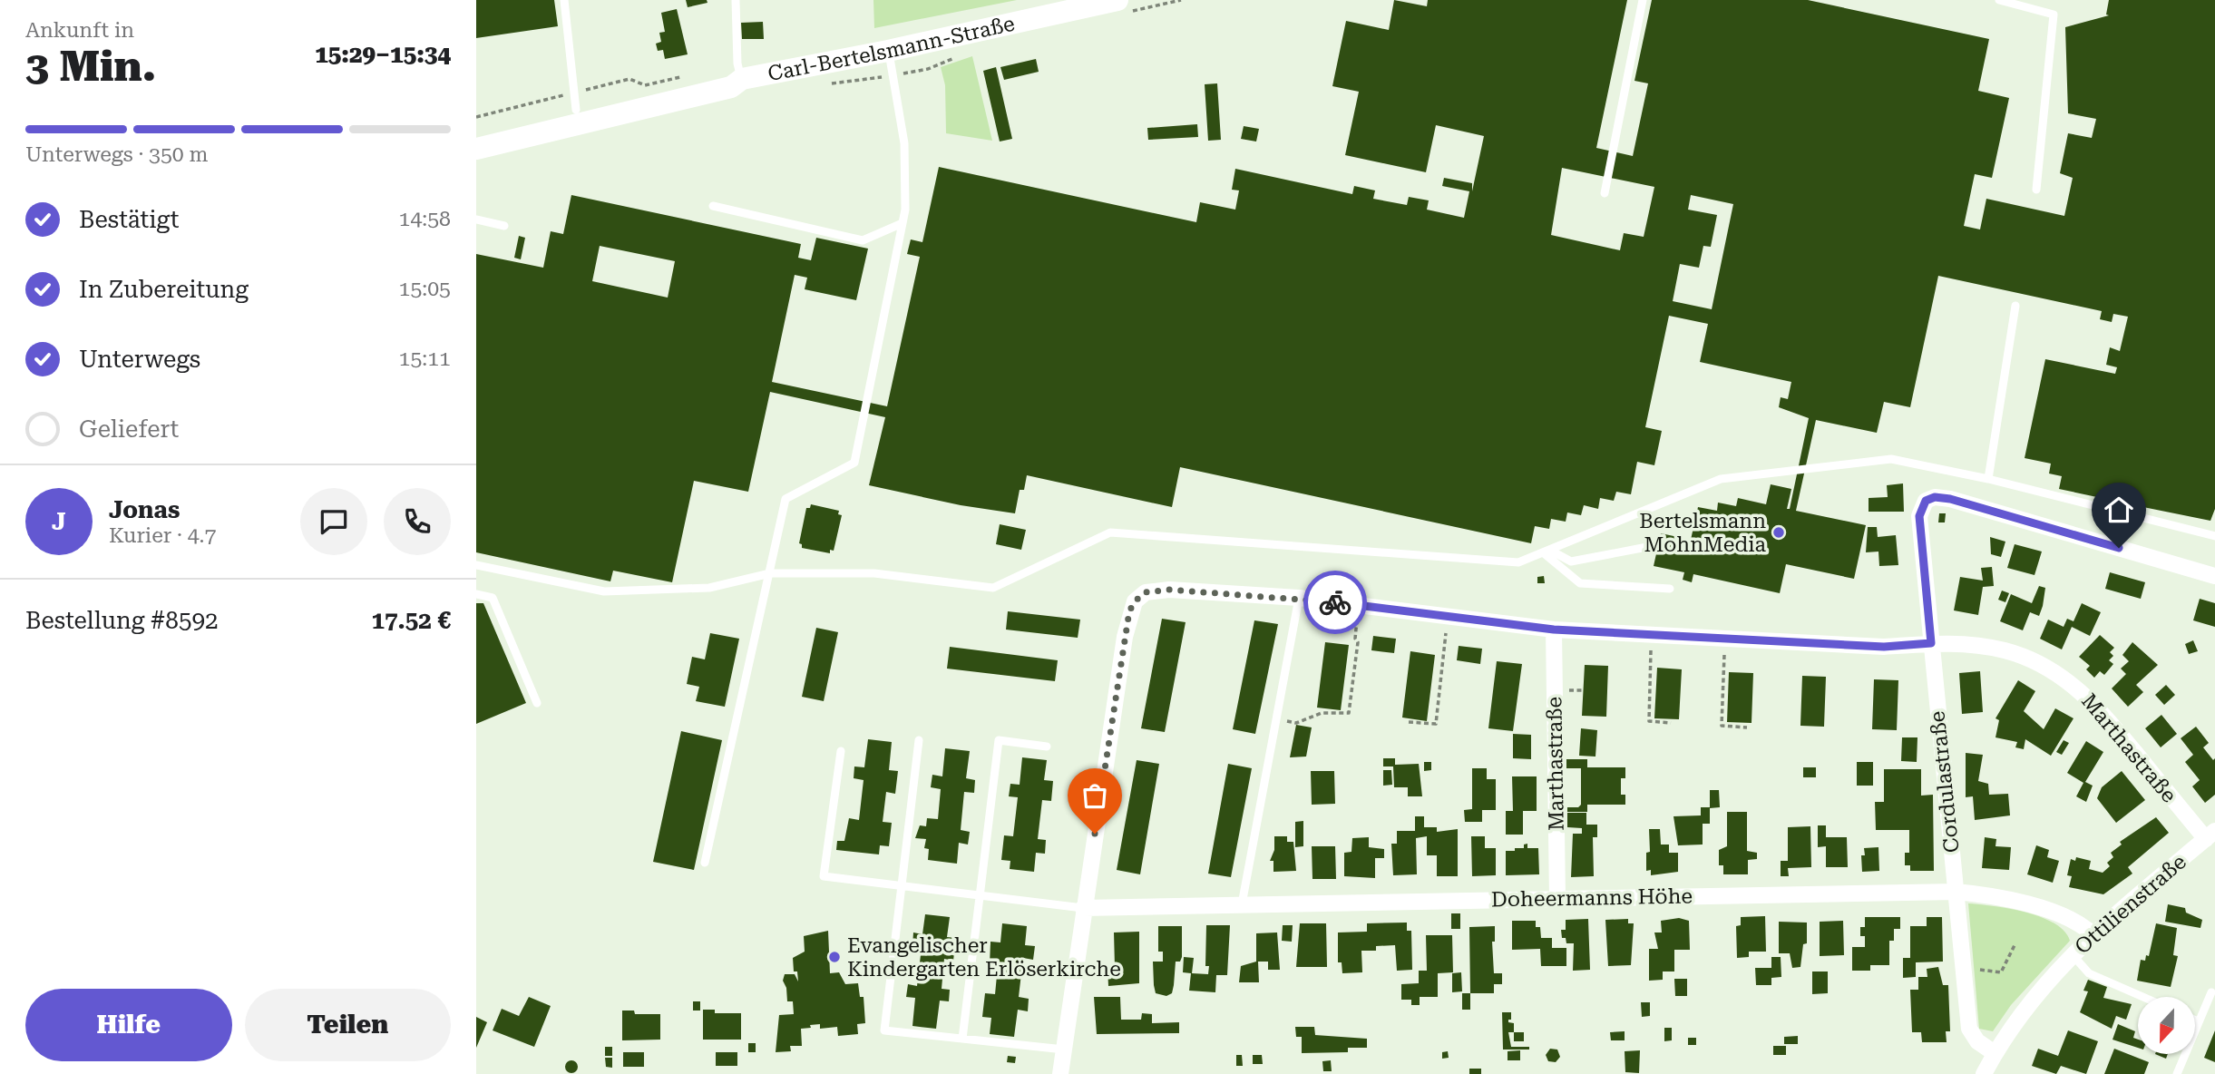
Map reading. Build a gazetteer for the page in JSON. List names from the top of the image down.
{
  "streets": {
    "main road": ["Carl-Bertelsmann-Straße"],
    "street": [
      "Marthastraße",
      "Cordulastraße",
      "Doheermanns Höhe",
      "Ottilienstraße"
    ]
  },
  "crossings": [
    ["Marthastraße", "Cordulastraße"],
    ["Marthastraße", "Doheermanns Höhe"],
    ["Marthastraße", "Ottilienstraße"],
    ["Cordulastraße", "Doheermanns Höhe"],
    ["Cordulastraße", "Ottilienstraße"],
    ["Doheermanns Höhe", "Ottilienstraße"]
  ],
  "places": ["Bertelsmann MohnMedia", "Evangelischer Kindergarten Erlöserkirche"],
  "north": "bottom",
  "page": {
    "heading": ["3 Min.", "Ankunft in", "15:29–15:34"],
    "panel": [
      "Jonas",
      "Kurier · 4.7",
      "Bestellung #8592",
      "17.52 €"
    ],
    "bar": "Unterwegs · 350 m",
    "list": [
      ["Bestätigt", "14:58"],
      ["In Zubereitung", "15:05"],
      ["Unterwegs", "15:11"],
      "Geliefert"
    ],
    "round": "J",
    "buttons": ["Hilfe", "Teilen"]
  }
}
